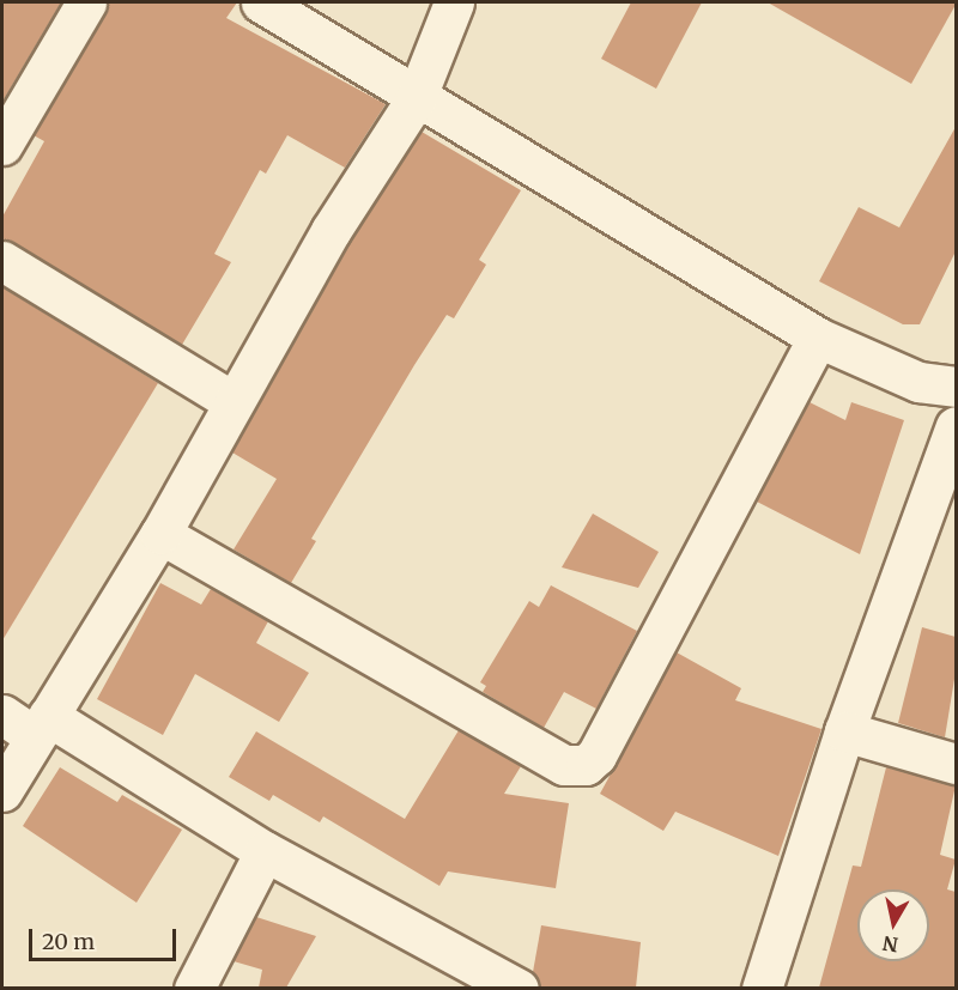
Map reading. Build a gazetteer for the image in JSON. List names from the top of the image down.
{
  "scale_bar": "20 m",
  "north": "bottom"
}
